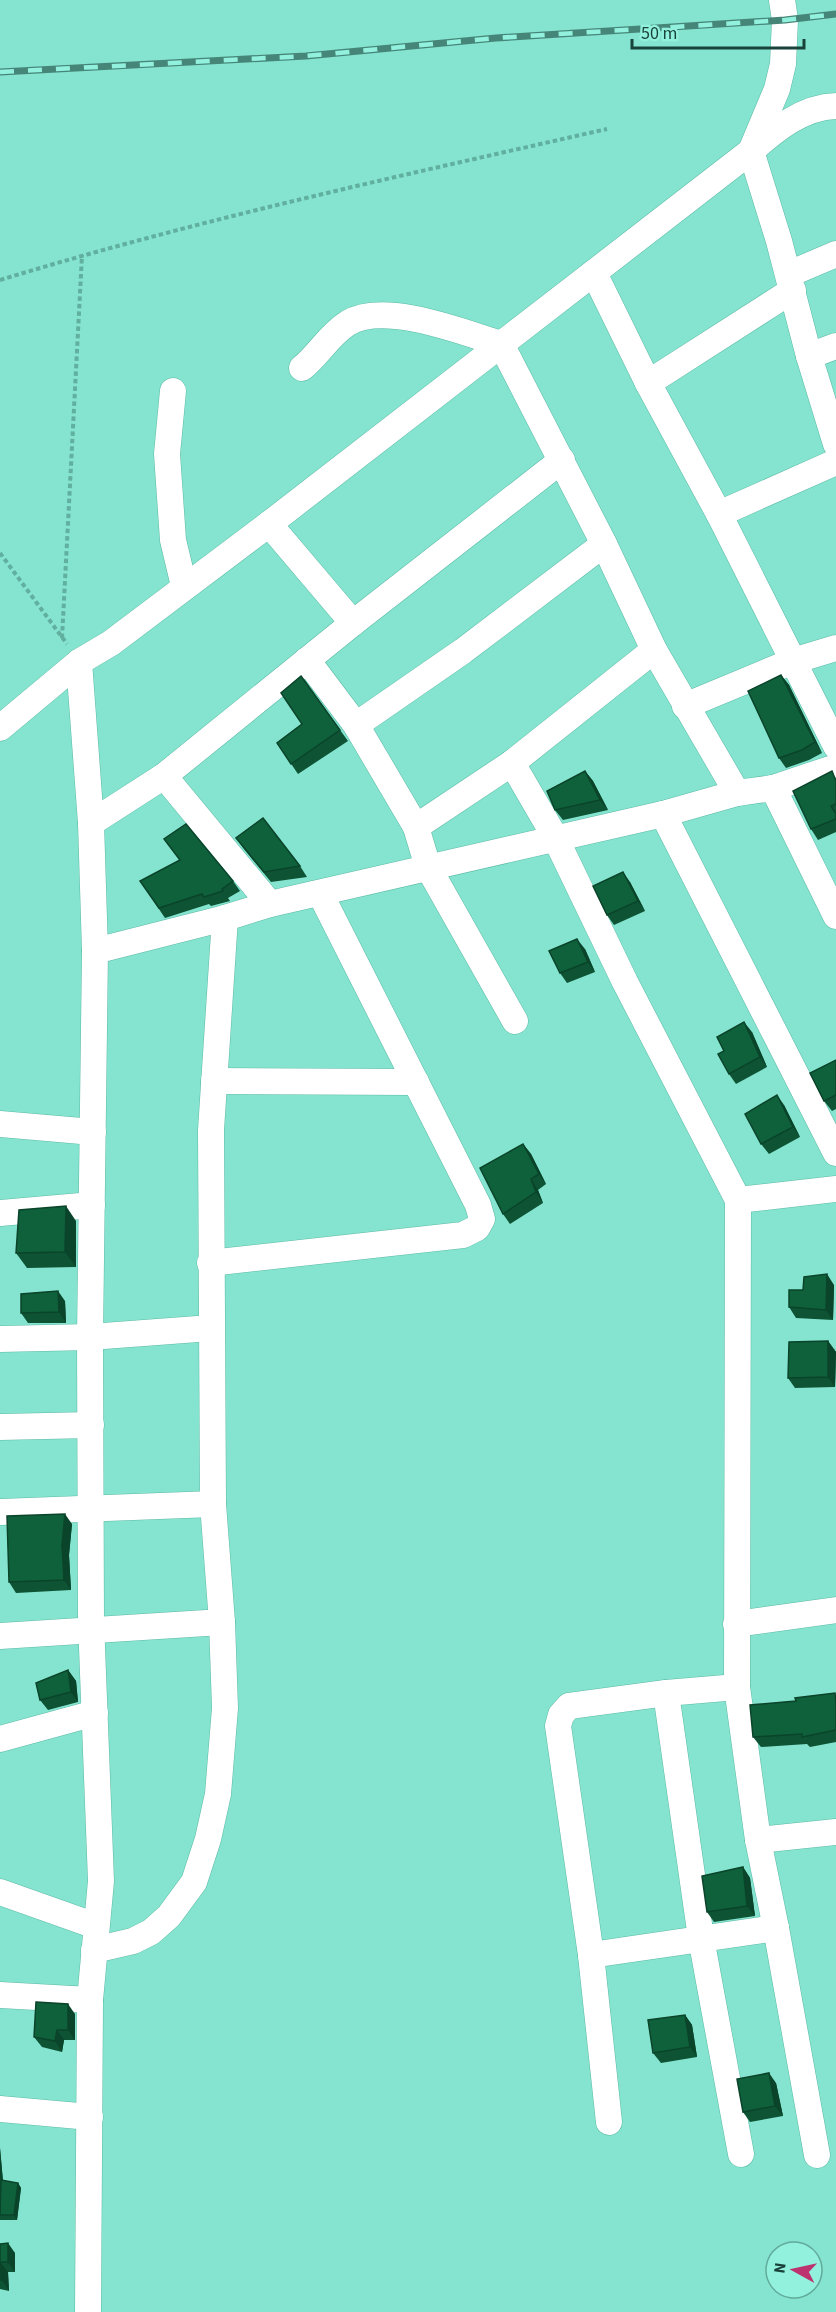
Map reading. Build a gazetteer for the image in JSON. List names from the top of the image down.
{
  "scale_bar": "50 m",
  "north": "left"
}
